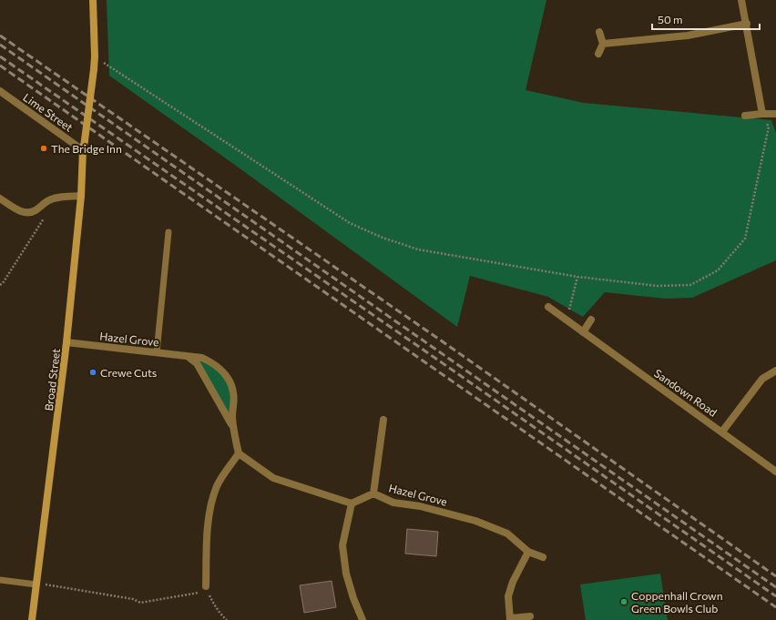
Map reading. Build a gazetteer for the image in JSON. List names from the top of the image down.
{
  "streets": {
    "street": [
      "Lime Street",
      "Hazel Grove",
      "Broad Street",
      "Sandown Road"
    ]
  },
  "crossings": [
    ["Lime Street", "Broad Street"],
    ["Hazel Grove", "Broad Street"]
  ],
  "places": ["The Bridge Inn", "Crewe Cuts", "Coppenhall Crown Green Bowls Club"],
  "scale_bar": "50 m"
}
